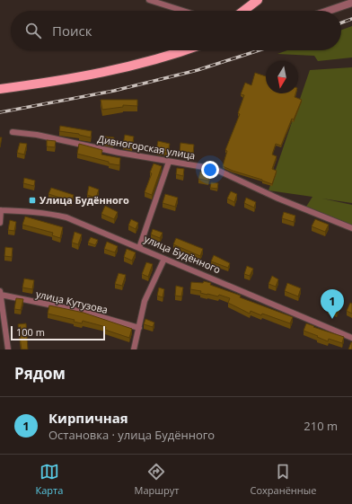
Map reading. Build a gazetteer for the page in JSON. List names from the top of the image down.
{
  "streets": {
    "street": ["Дивногорская улица", "улица Будённого", "улица Кутузова"]
  },
  "places": {
    "transit": ["Улица Будённого"]
  },
  "scale_bar": "100 m",
  "north": "bottom",
  "page": {
    "search": "Поиск",
    "pins": "1",
    "scale": "100 m",
    "heading": "Рядом",
    "list": [
      {
        "mark": "1",
        "name": "Кирпичная",
        "note": "Остановка · улица Будённого",
        "value": "210 m"
      }
    ],
    "nav": ["Карта", "Маршрут", "Сохранённые"]
  }
}
